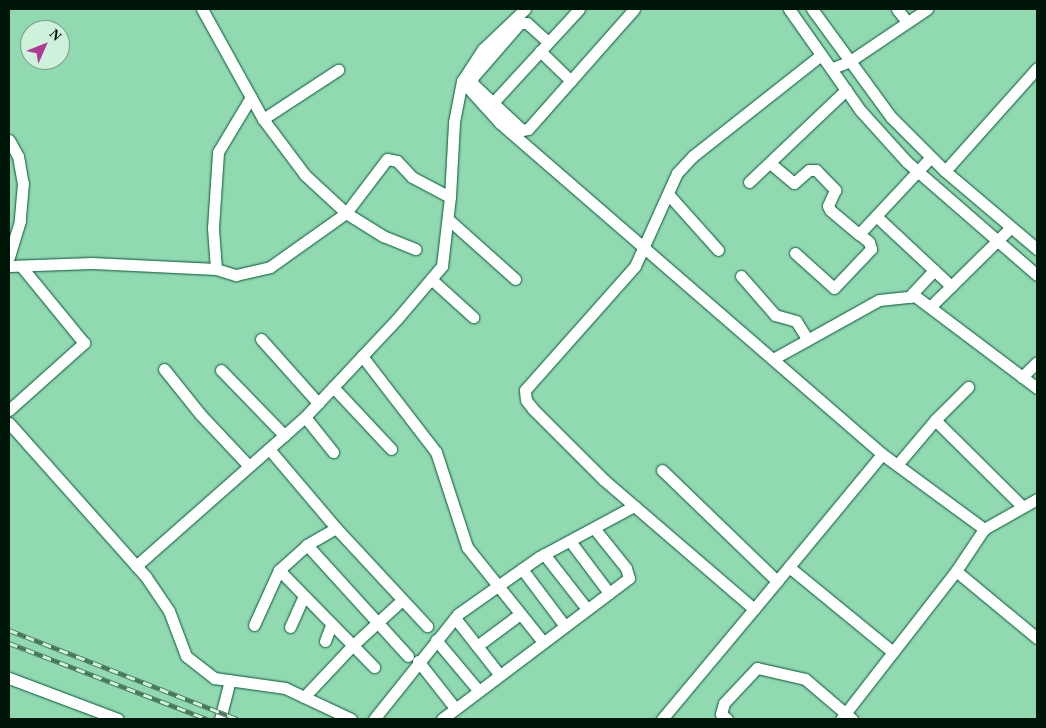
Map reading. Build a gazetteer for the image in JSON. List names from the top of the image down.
{
  "north": "top right"
}
